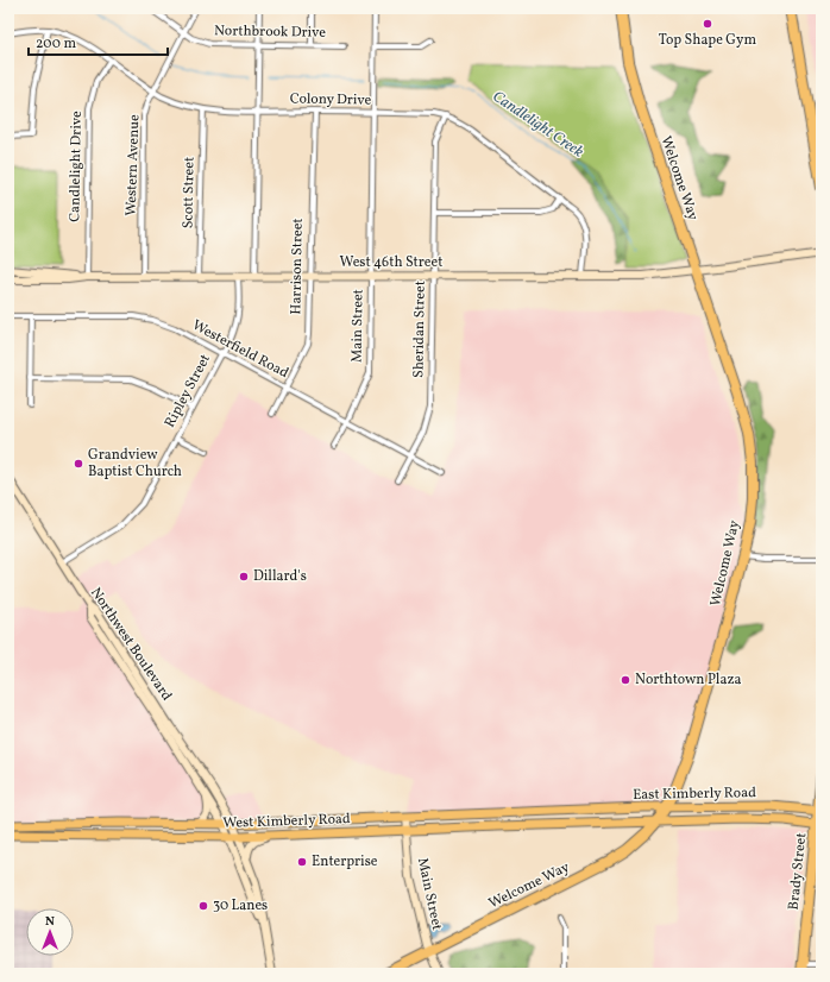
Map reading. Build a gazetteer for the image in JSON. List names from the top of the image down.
{
  "streets": {
    "highway": ["Welcome Way", "Brady Street"],
    "main road": ["East Kimberly Road", "West Kimberly Road"],
    "street": [
      "Northbrook Drive",
      "Colony Drive",
      "Western Avenue",
      "Candlelight Drive",
      "Scott Street",
      "West 46th Street",
      "Harrison Street",
      "Main Street",
      "Sheridan Street",
      "Westerfield Road",
      "Ripley Street",
      "Northwest Boulevard"
    ]
  },
  "crossings": [
    ["Northbrook Drive", "Western Avenue"],
    ["Colony Drive", "Western Avenue"],
    ["Colony Drive", "Candlelight Drive"],
    ["Colony Drive", "Scott Street"],
    ["Colony Drive", "West 46th Street"],
    ["Colony Drive", "Harrison Street"],
    ["Colony Drive", "Main Street"],
    ["Colony Drive", "Sheridan Street"],
    ["Western Avenue", "West 46th Street"],
    ["Candlelight Drive", "West 46th Street"],
    ["Welcome Way", "West 46th Street"],
    ["Welcome Way", "Main Street"],
    ["Welcome Way", "East Kimberly Road"],
    ["Scott Street", "West 46th Street"],
    ["West 46th Street", "Harrison Street"],
    ["West 46th Street", "Main Street"],
    ["West 46th Street", "Sheridan Street"],
    ["West 46th Street", "Ripley Street"],
    ["Harrison Street", "Westerfield Road"],
    ["Main Street", "Westerfield Road"],
    ["Main Street", "West Kimberly Road"],
    ["Sheridan Street", "Westerfield Road"],
    ["Westerfield Road", "Ripley Street"],
    ["Ripley Street", "Northwest Boulevard"],
    ["Northwest Boulevard", "West Kimberly Road"],
    ["East Kimberly Road", "West Kimberly Road"],
    ["East Kimberly Road", "Brady Street"]
  ],
  "water": ["Candlelight Creek"],
  "places": [
    "Top Shape Gym",
    "Grandview Baptist Church",
    "Dillard's",
    "Northtown Plaza",
    "Enterprise",
    "30 Lanes"
  ],
  "scale_bar": "200 m",
  "north": "top"
}
